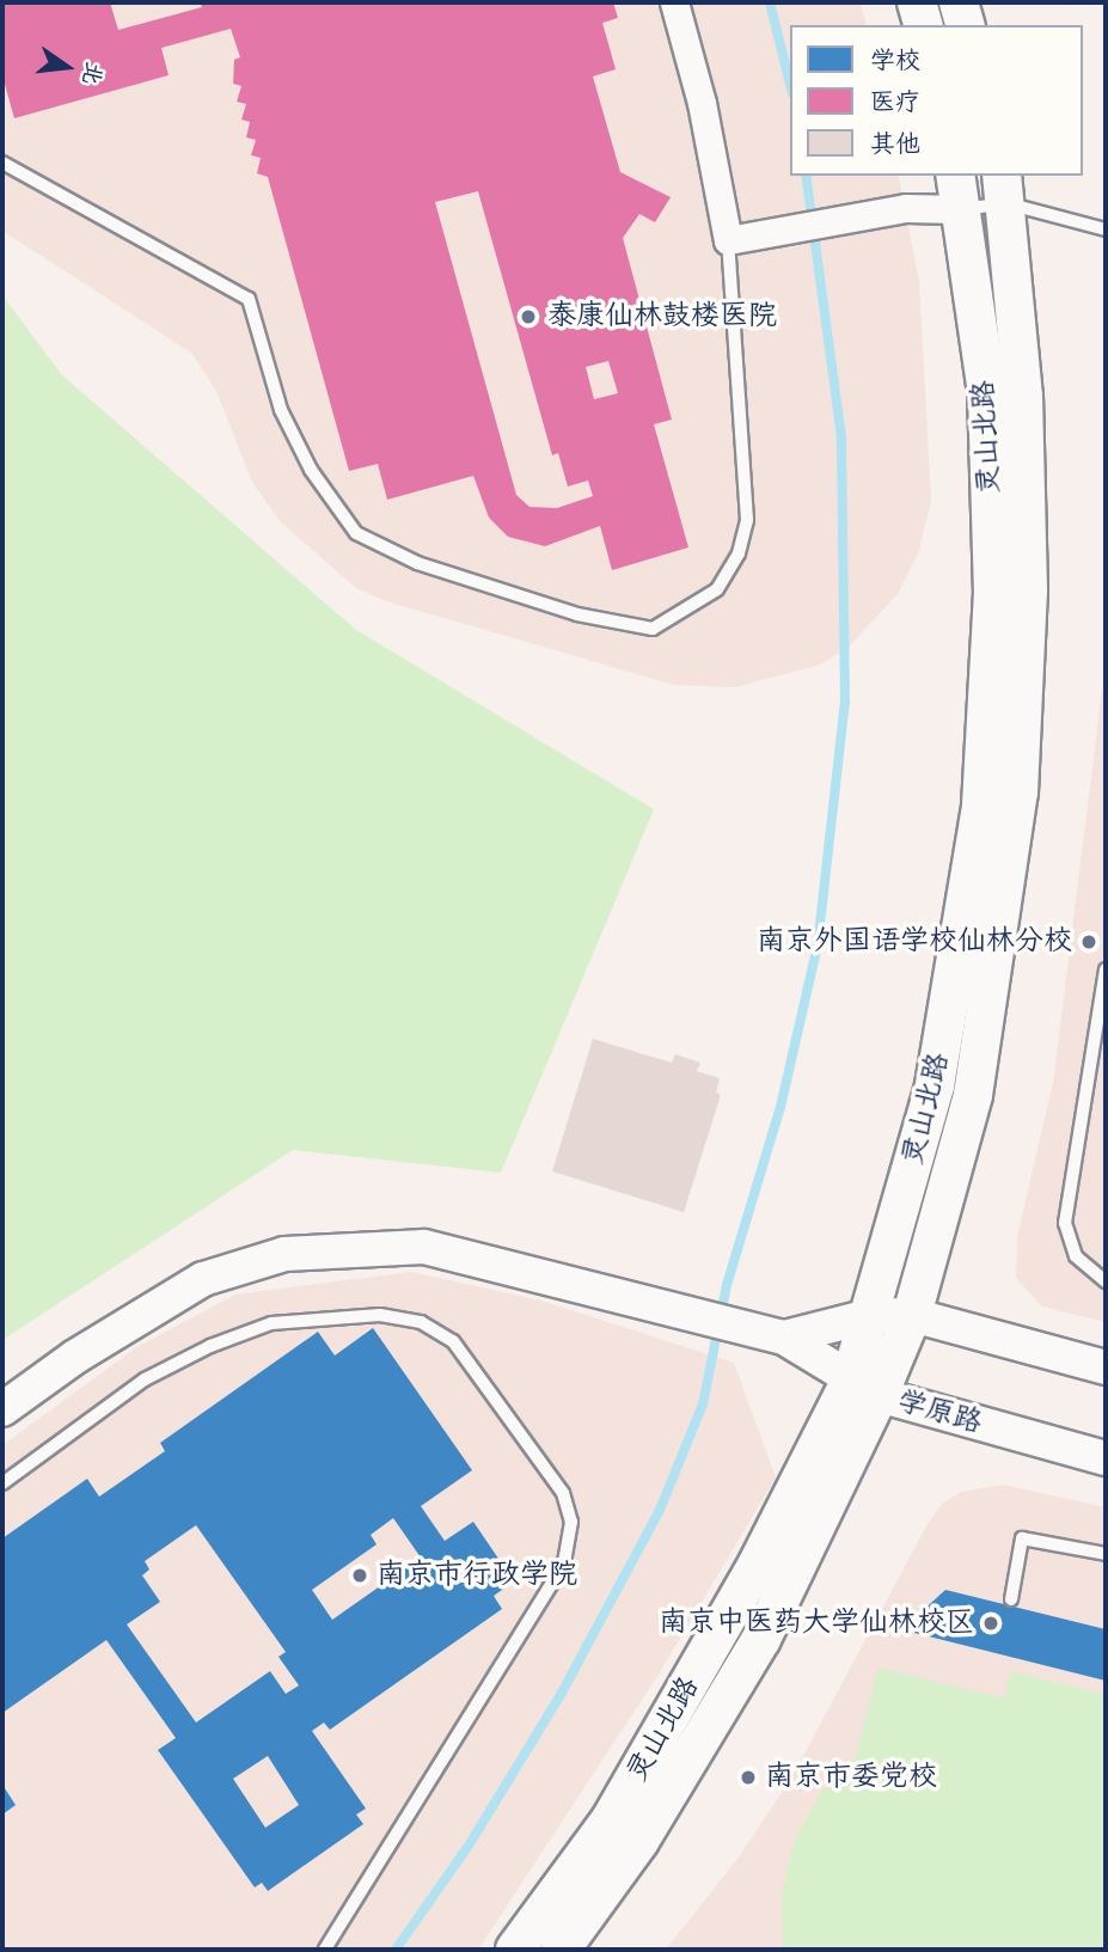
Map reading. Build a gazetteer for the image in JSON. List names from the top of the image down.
{
  "streets": {
    "main road": ["灵山北路"],
    "street": ["学原路"]
  },
  "crossings": [
    ["灵山北路", "学原路"]
  ],
  "places": [
    "泰康仙林鼓楼医院",
    "南京外国语学校仙林分校",
    "南京市行政学院",
    "南京中医药大学仙林校区",
    "南京市委党校"
  ],
  "legend": ["学校", "医疗", "其他"],
  "north": "right"
}
